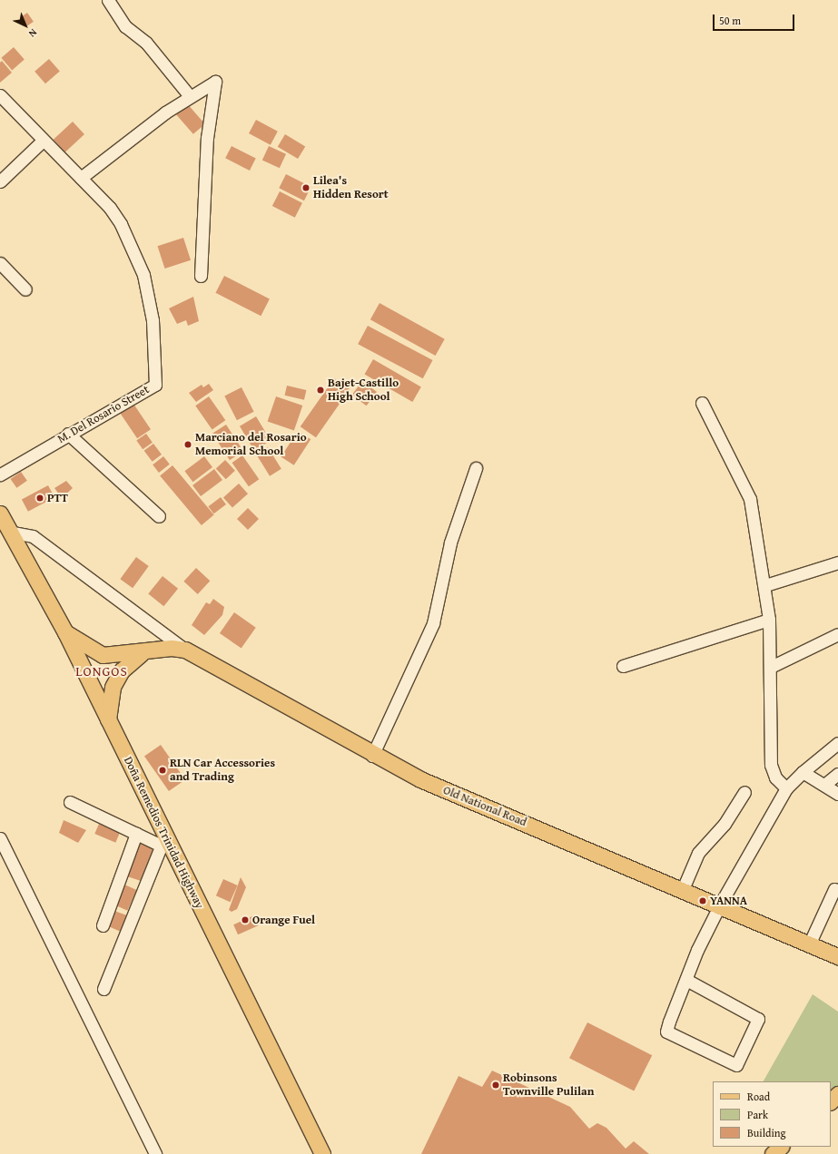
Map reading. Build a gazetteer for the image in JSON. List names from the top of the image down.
{
  "streets": {
    "main road": ["Old National Road", "Doña Remedios Trinidad Highway"],
    "street": ["M. Del Rosario Street"]
  },
  "crossings": [
    ["Old National Road", "Doña Remedios Trinidad Highway"]
  ],
  "districts": ["LONGOS"],
  "places": [
    "Lilea's Hidden Resort",
    "Bajet-Castillo High School",
    "Marciano del Rosario Memorial School",
    "PTT",
    "RLN Car Accessories and Trading",
    "YANNA",
    "Orange Fuel",
    "Robinsons Townville Pulilan"
  ],
  "legend": ["Road", "Park", "Building"],
  "scale_bar": "50 m",
  "north": "bottom right"
}
